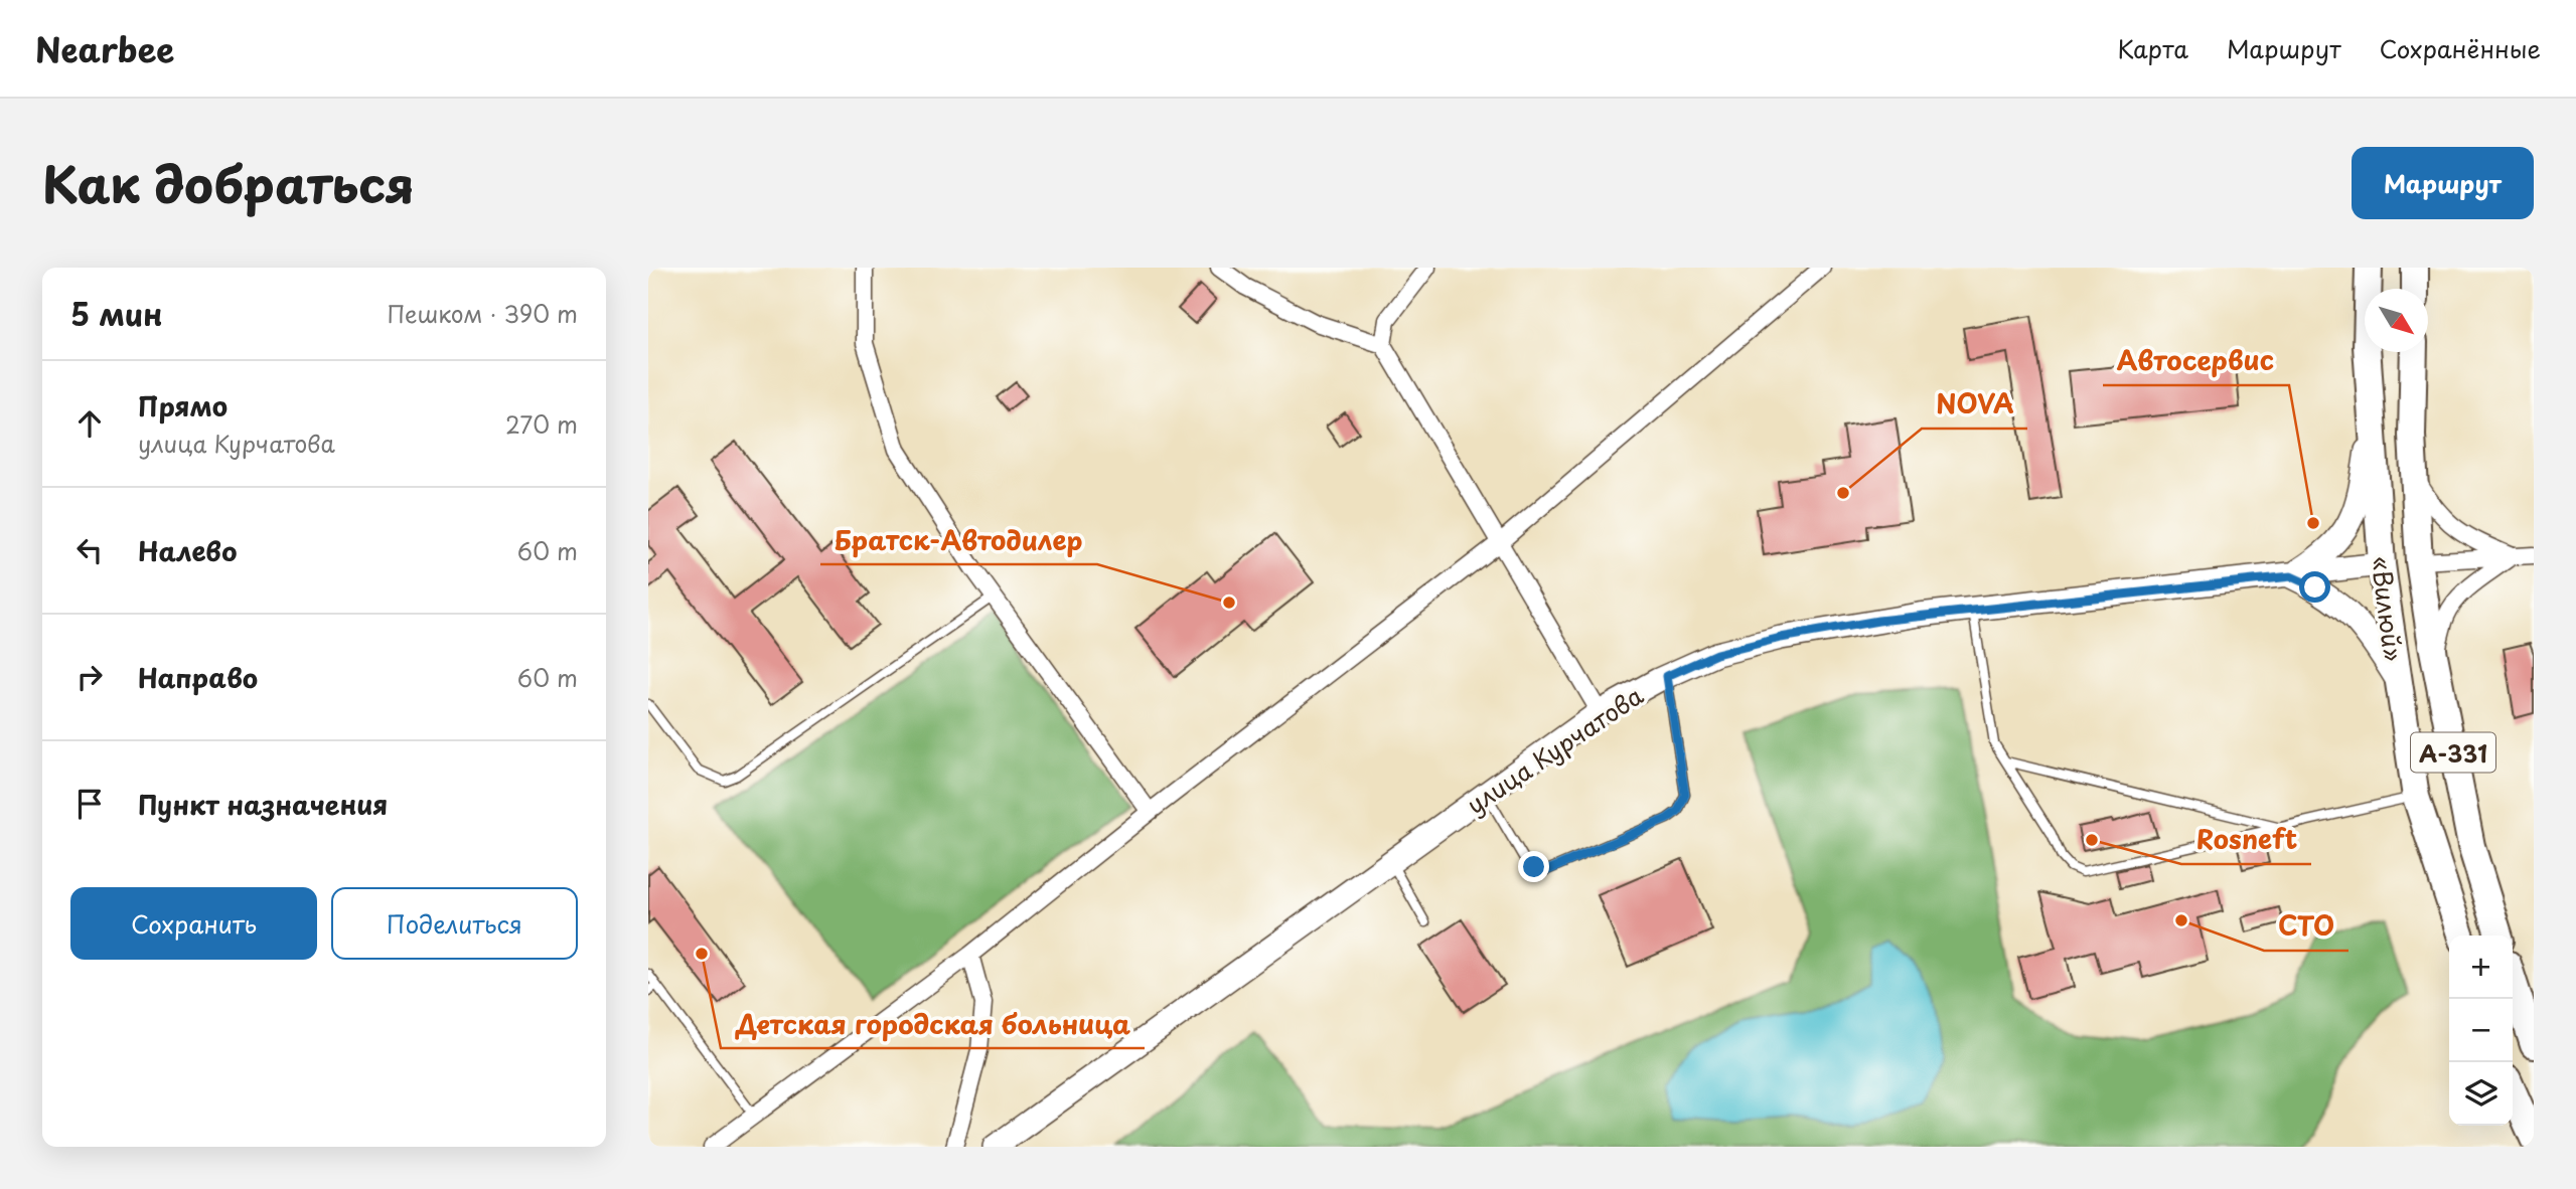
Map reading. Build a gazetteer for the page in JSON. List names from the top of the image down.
{
  "streets": {
    "highway": ["«Вилюй»", "улица Курчатова", "А-331"]
  },
  "crossings": [
    ["«Вилюй»", "улица Курчатова"]
  ],
  "places": [
    "NOVA",
    "Автосервис",
    "Братск-Автодилер",
    "Rosneft",
    "СТО",
    "Детская городская больница"
  ],
  "north": "bottom right",
  "page": {
    "header": "Nearbee",
    "nav": ["Карта", "Маршрут", "Сохранённые"],
    "title": "Как добраться",
    "buttons": [
      "Маршрут",
      ["Сохранить", "Поделиться"]
    ],
    "heading": ["5 мин", "Пешком · 390 m"],
    "list": [
      ["Прямо", "улица Курчатова", "270 m"],
      ["Налево", "60 m"],
      ["Направо", "60 m"],
      "Пункт назначения"
    ],
    "map_buttons": ["+", "−"]
  }
}
